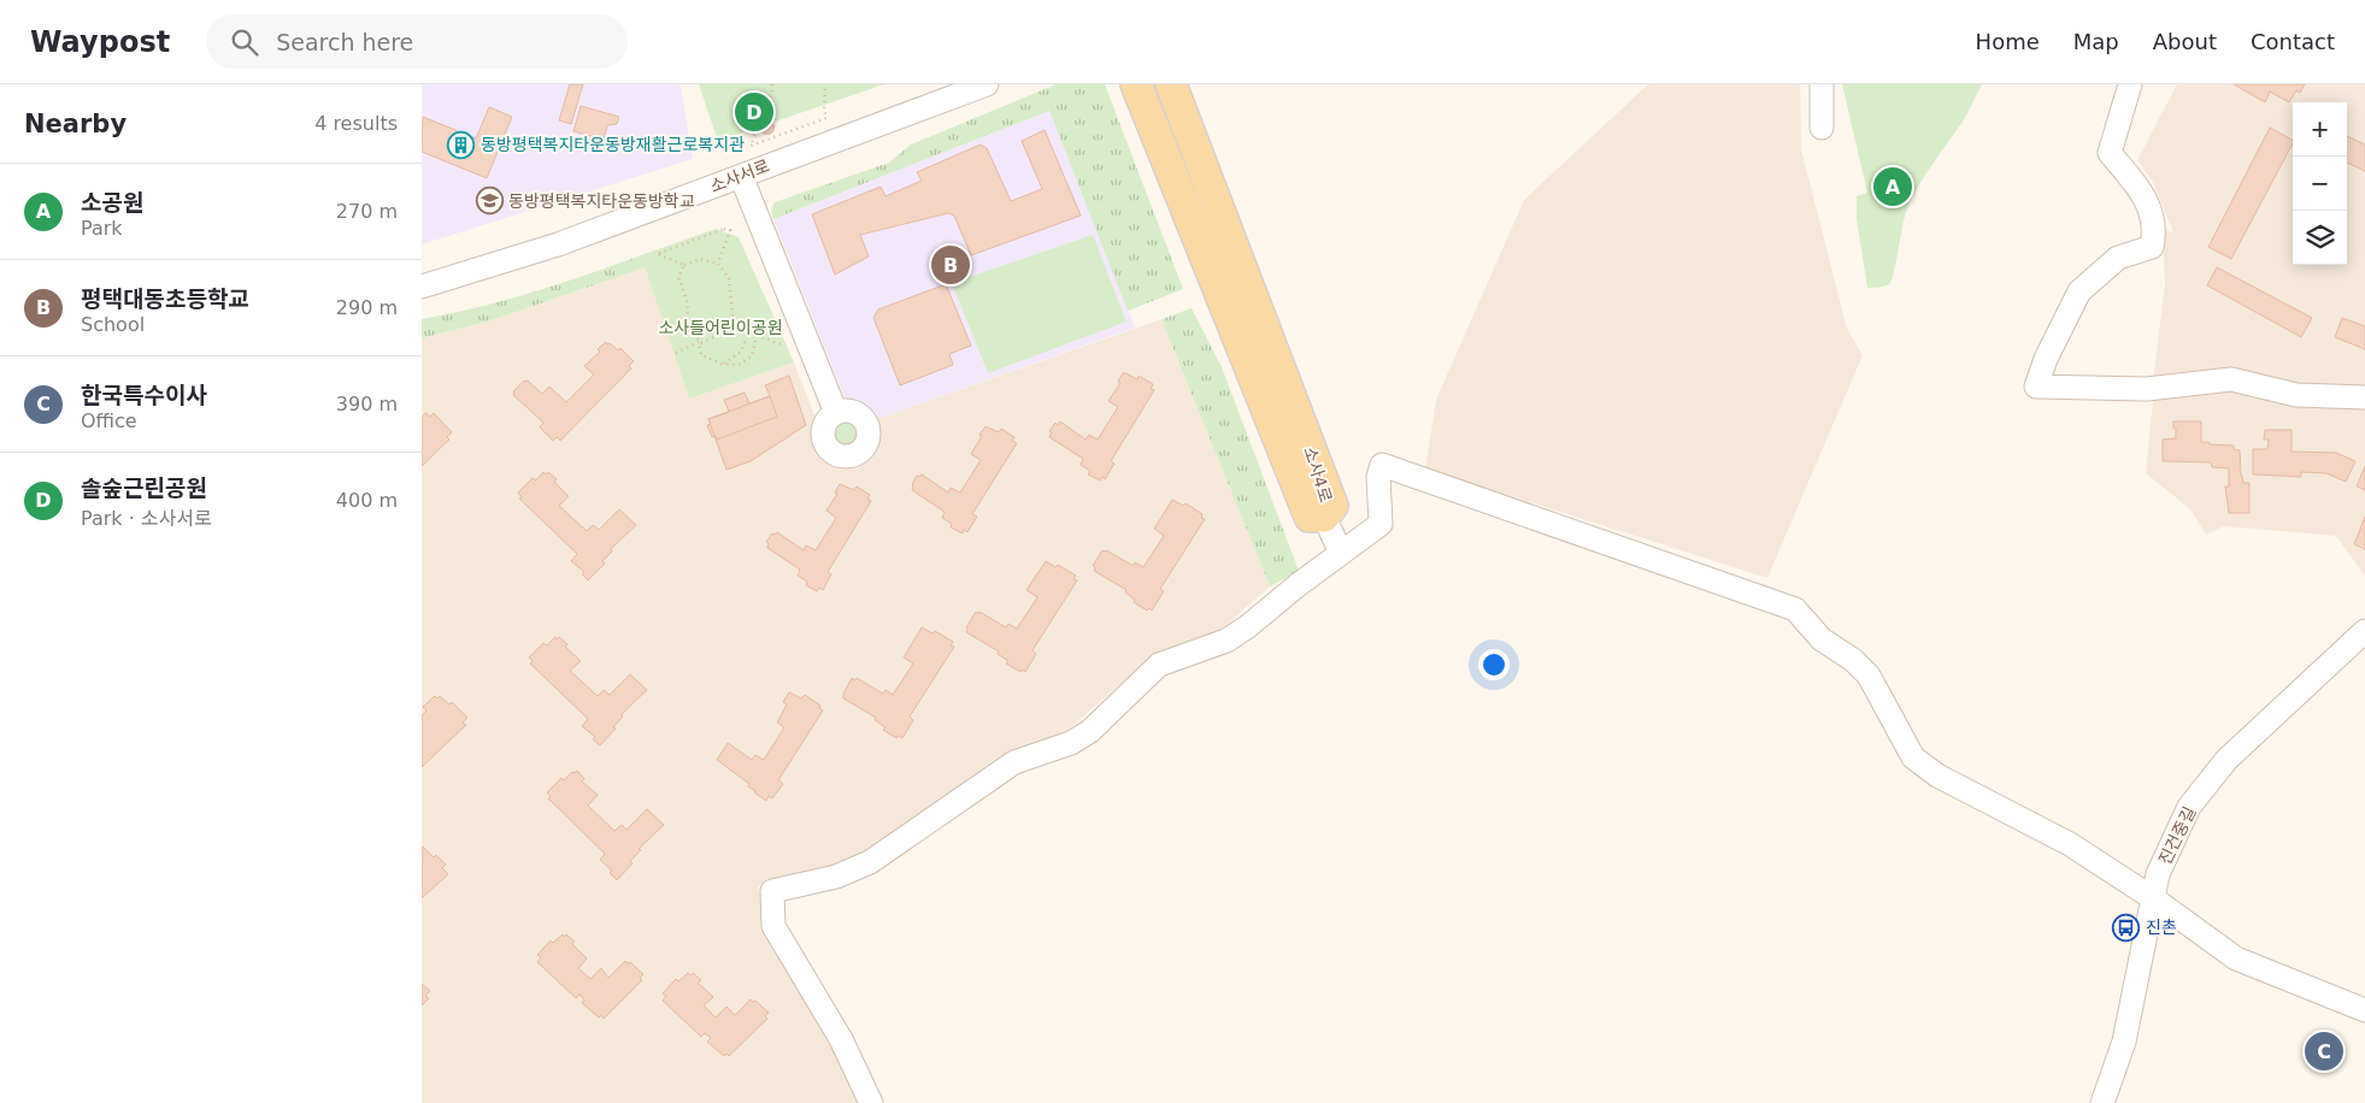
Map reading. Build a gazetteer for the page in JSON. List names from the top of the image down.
{
  "streets": {
    "main road": ["소사4로"],
    "street": ["소사서로", "진건중길"]
  },
  "parks": ["소사들어린이공원"],
  "places": {
    "building": ["동방평택복지타운동방재활근로복지관"],
    "school or university": ["동방평택복지타운동방학교"],
    "bus stop": ["진촌"]
  },
  "page": {
    "header": "Waypost",
    "search": "Search here",
    "nav": [
      "Home",
      "Map",
      "About",
      "Contact"
    ],
    "heading": ["Nearby", "4 results"],
    "pins": [
      "D",
      "A",
      "B",
      "C"
    ],
    "map_buttons": ["+", "−"],
    "list": [
      {
        "mark": "A",
        "name": "소공원",
        "note": "Park",
        "value": "270 m"
      },
      {
        "mark": "B",
        "name": "평택대동초등학교",
        "note": "School",
        "value": "290 m"
      },
      {
        "mark": "C",
        "name": "한국특수이사",
        "note": "Office",
        "value": "390 m"
      },
      {
        "mark": "D",
        "name": "솔숲근린공원",
        "note": "Park · 소사서로",
        "value": "400 m"
      }
    ]
  }
}
